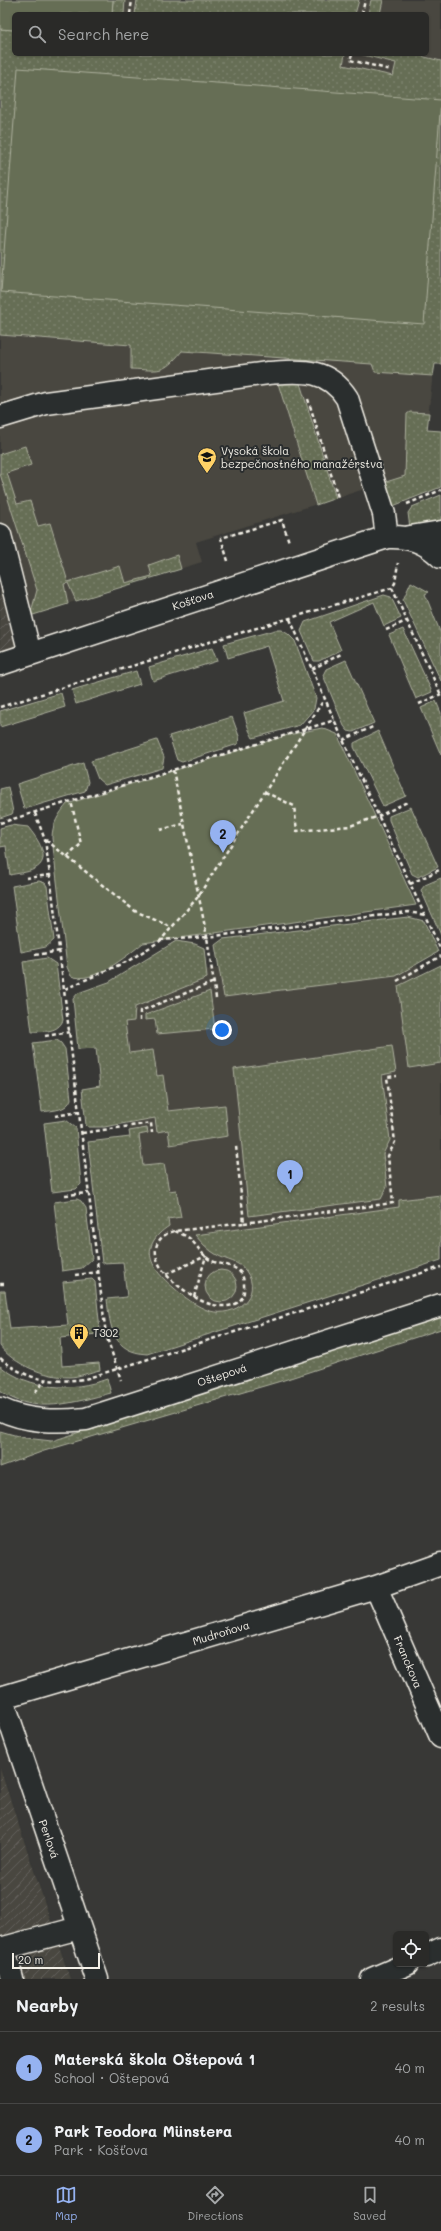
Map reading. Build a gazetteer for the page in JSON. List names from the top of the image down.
{
  "streets": {
    "street": [
      "Košťova",
      "Oštepová",
      "Mudroňova",
      "Franckova",
      "Perlová"
    ]
  },
  "crossings": [
    ["Mudroňova", "Franckova"],
    ["Mudroňova", "Perlová"]
  ],
  "places": {
    "school or university": ["Vysoká škola bezpečnostného manažérstva"],
    "building": ["T302"]
  },
  "scale_bar": "20 m",
  "page": {
    "search": "Search here",
    "pins": ["2", "1"],
    "scale": "20 m",
    "heading": ["Nearby", "2 results"],
    "list": [
      {
        "mark": "1",
        "name": "Materská škola Oštepová 1",
        "note": "School · Oštepová",
        "value": "40 m"
      },
      {
        "mark": "2",
        "name": "Park Teodora Münstera",
        "note": "Park · Košťova",
        "value": "40 m"
      }
    ],
    "nav": ["Map", "Directions", "Saved"]
  }
}
